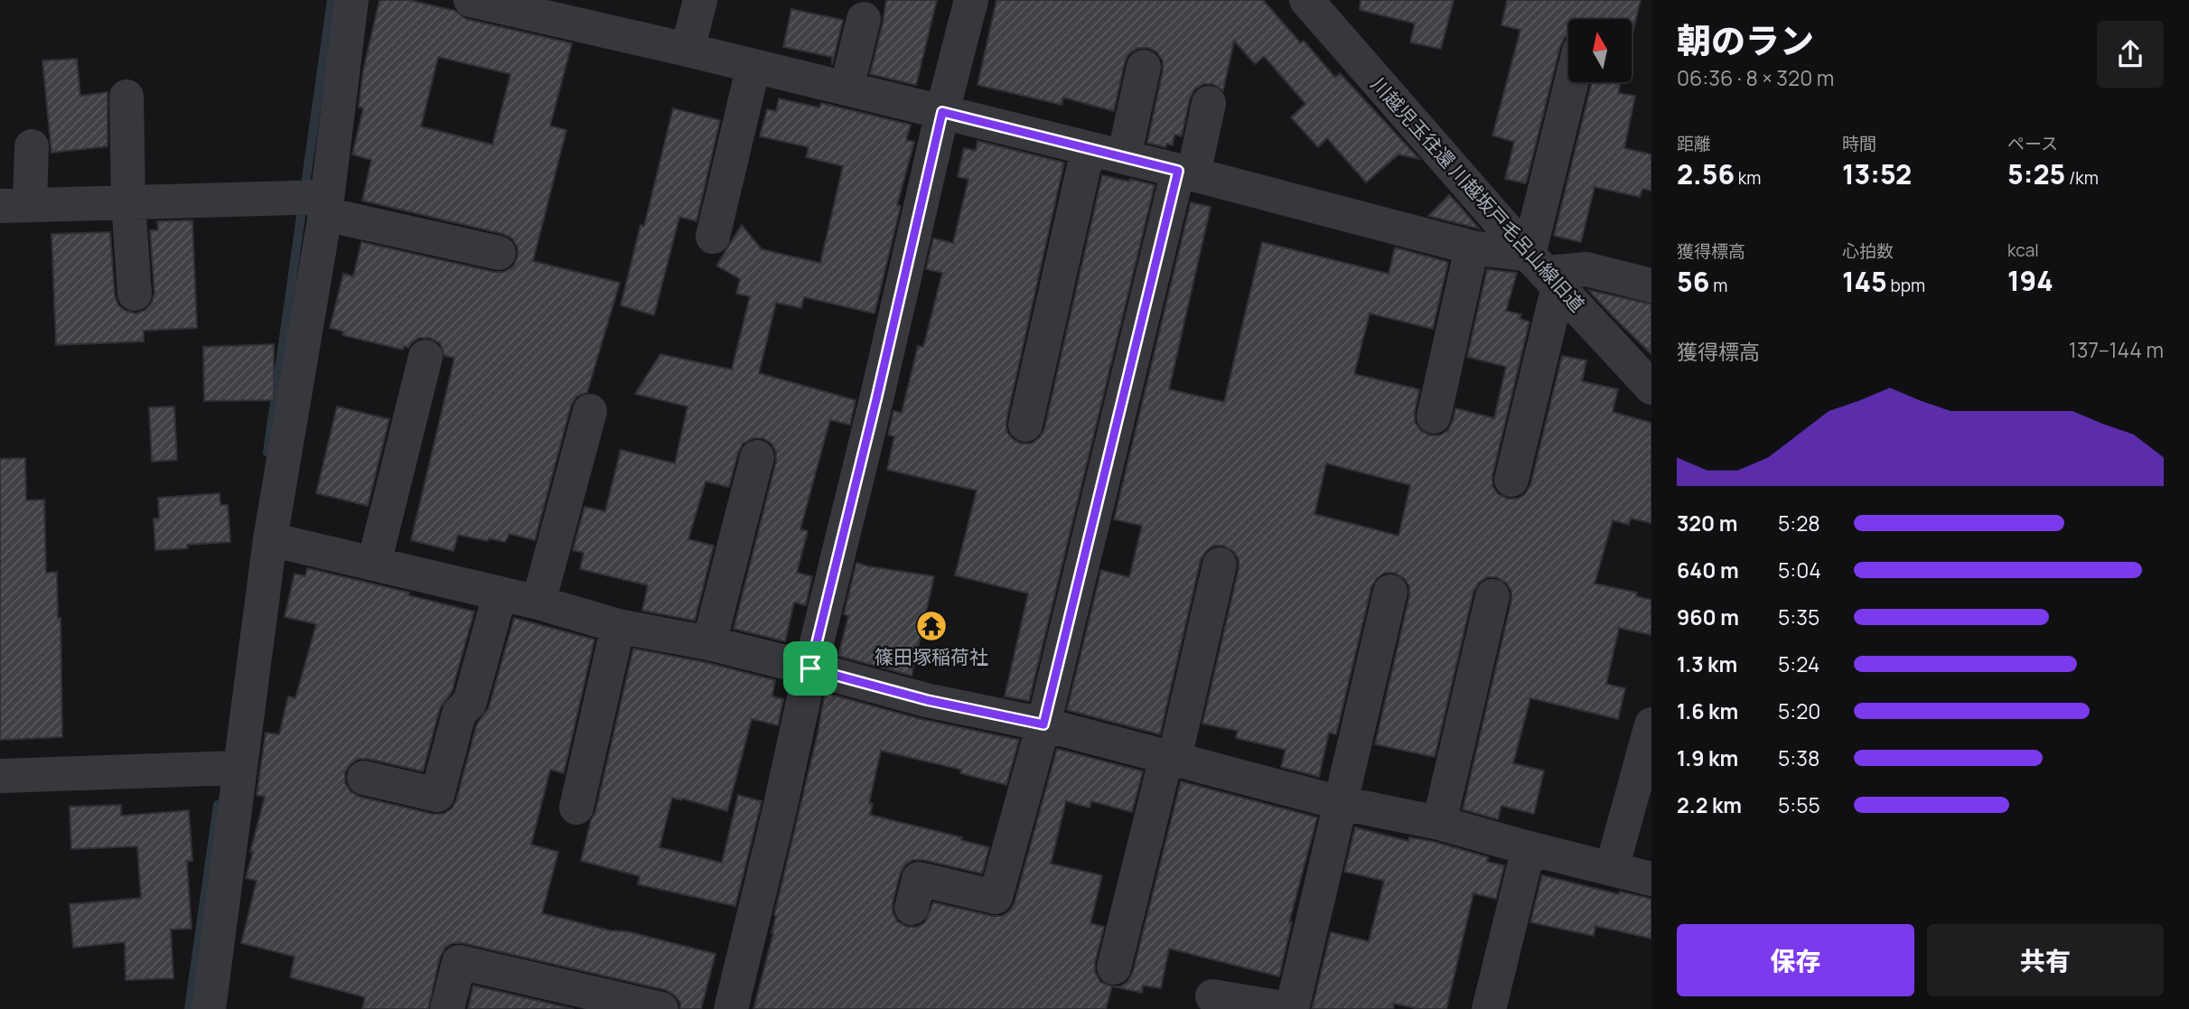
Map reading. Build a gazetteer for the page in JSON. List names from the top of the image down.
{
  "streets": {
    "street": ["川越児玉往還 川越坂戸毛呂山線旧道"]
  },
  "places": {
    "temple": ["篠田塚稲荷社"]
  },
  "north": "top",
  "page": {
    "heading": ["朝のラン", "06:36 · 8 × 320 m"],
    "stats": [
      ["距離", "2.56 km"],
      ["時間", "13:52"],
      ["ペース", "5:25 /km"],
      ["獲得標高", "56 m"],
      ["心拍数", "145 bpm"],
      ["kcal", "194"]
    ],
    "chart": ["獲得標高", "137–144 m"],
    "list": [
      {
        "name": "320 m",
        "note": "5:28"
      },
      {
        "name": "640 m",
        "note": "5:04"
      },
      {
        "name": "960 m",
        "note": "5:35"
      },
      {
        "name": "1.3 km",
        "note": "5:24"
      },
      {
        "name": "1.6 km",
        "note": "5:20"
      },
      {
        "name": "1.9 km",
        "note": "5:38"
      },
      {
        "name": "2.2 km",
        "note": "5:55"
      }
    ],
    "buttons": ["保存", "共有"]
  }
}
